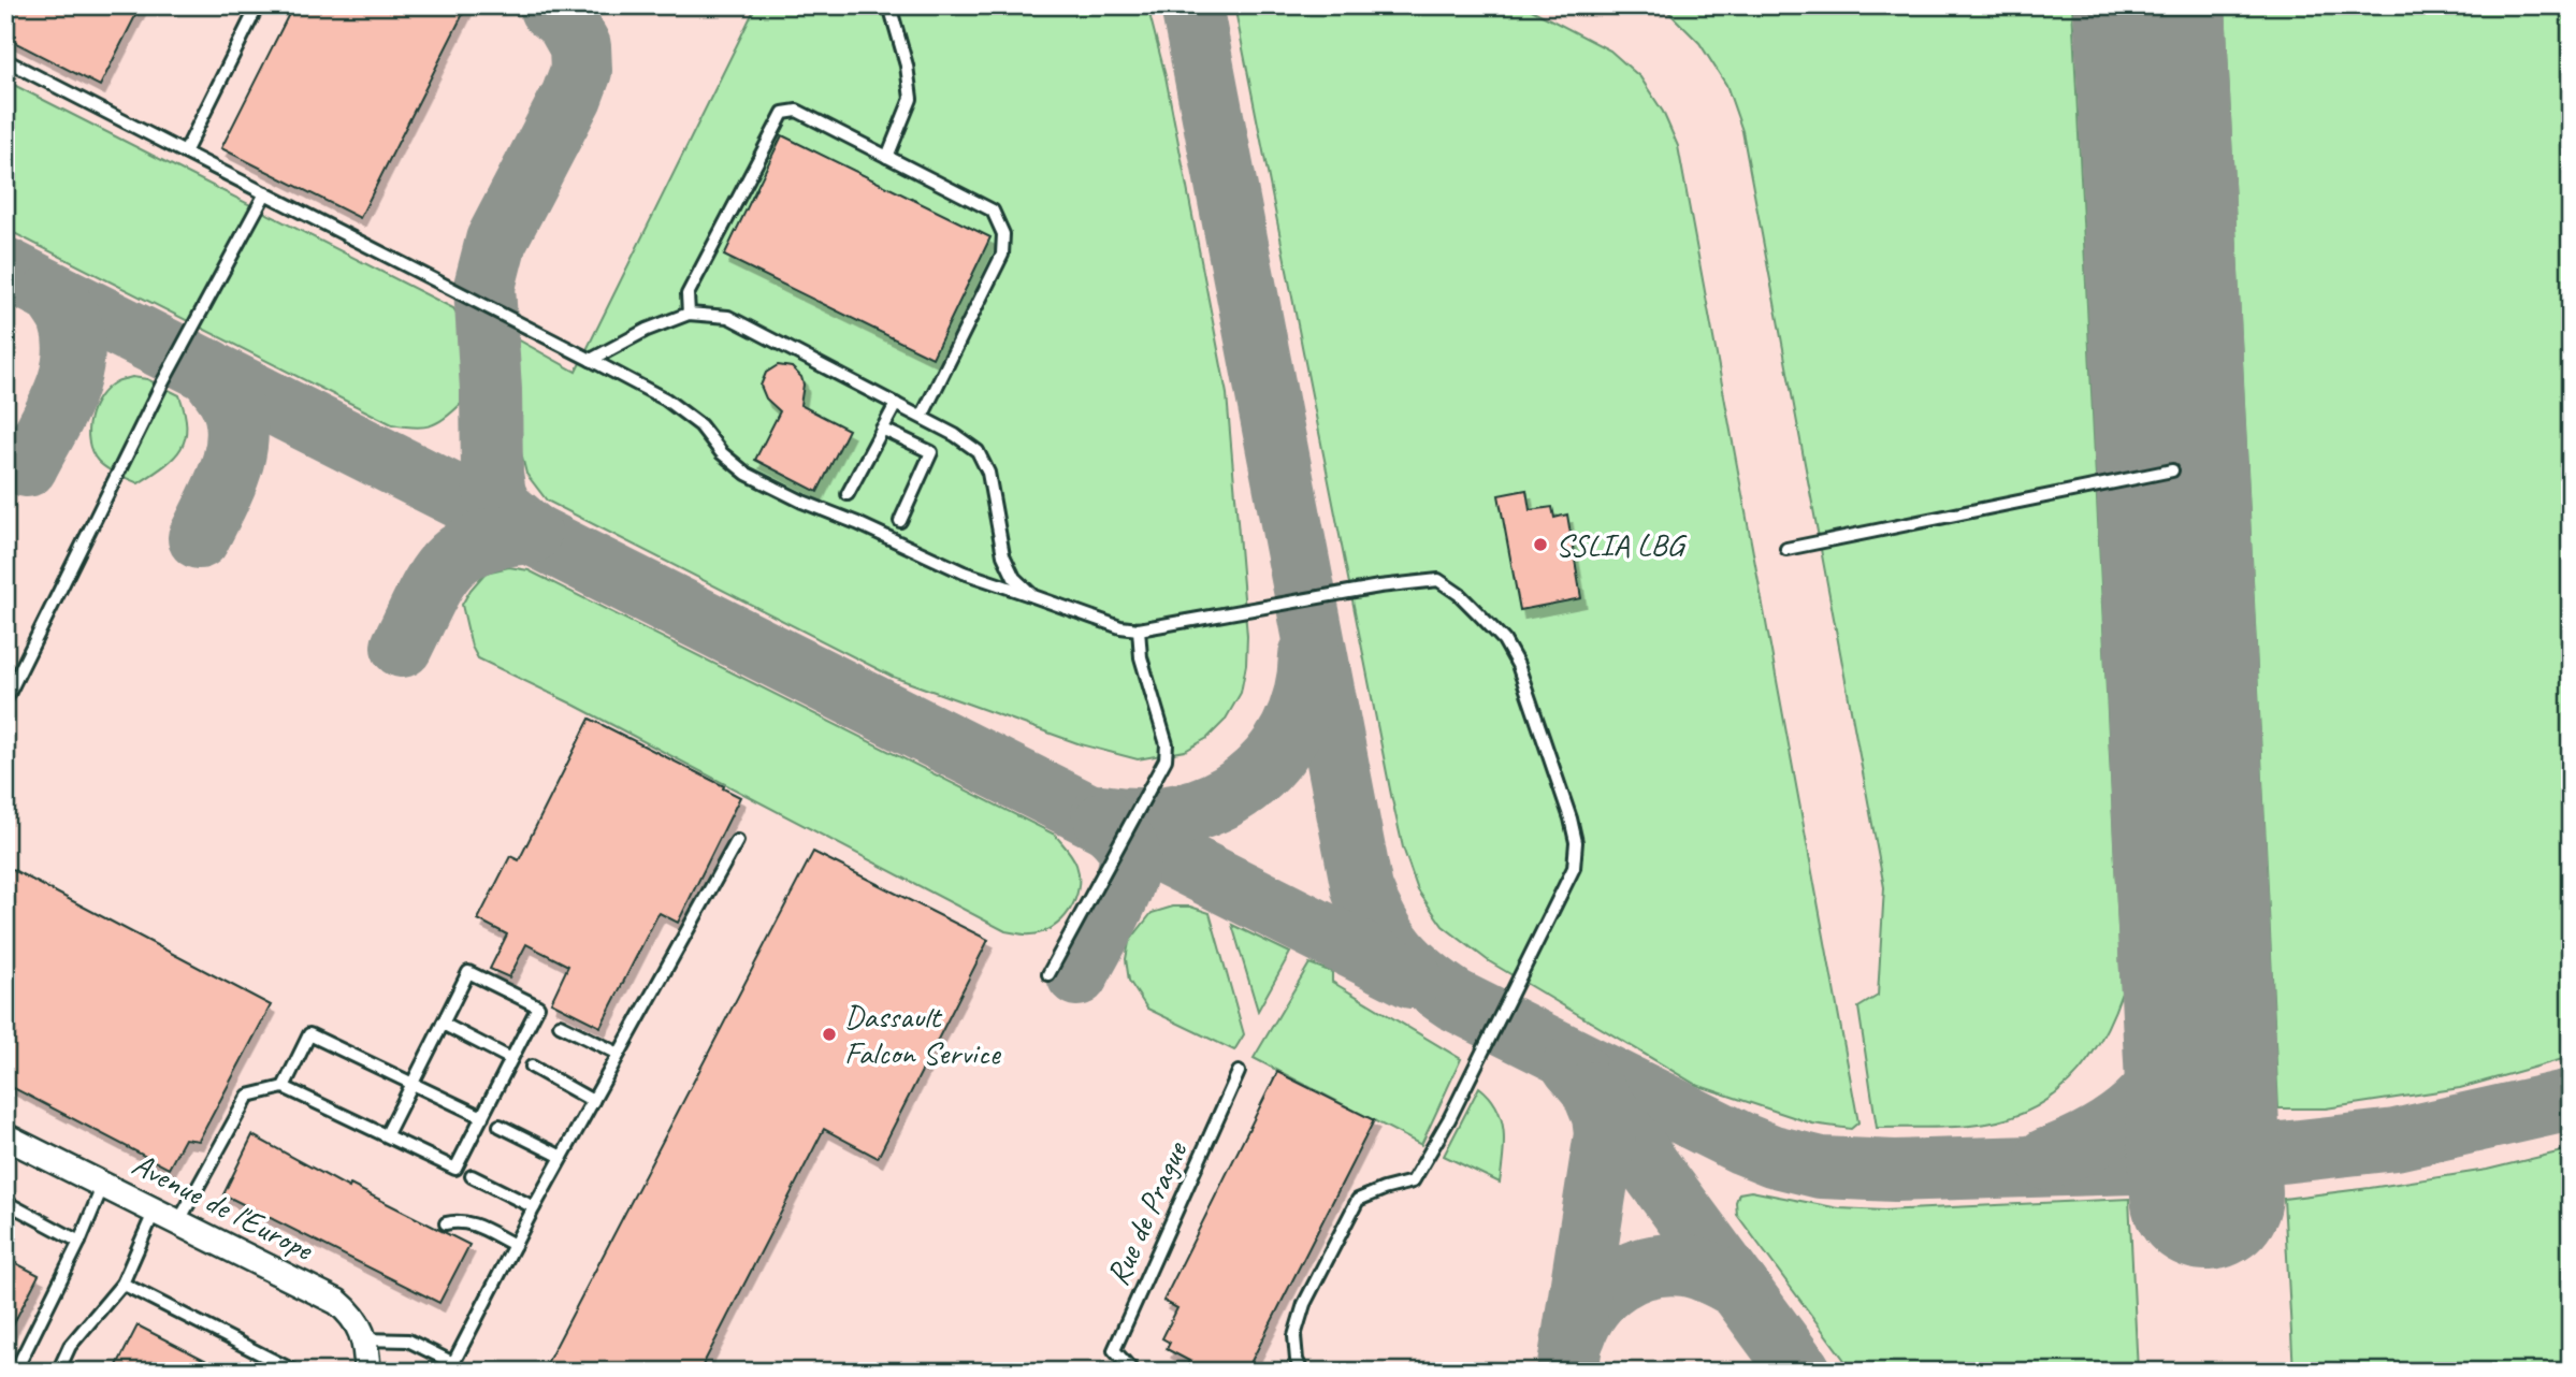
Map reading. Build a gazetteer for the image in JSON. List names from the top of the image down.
{
  "streets": {
    "street": ["Avenue de l'Europe"],
    "lane": ["Rue de Prague"]
  },
  "places": ["SSLIA LBG", "Dassault Falcon Service"]
}
